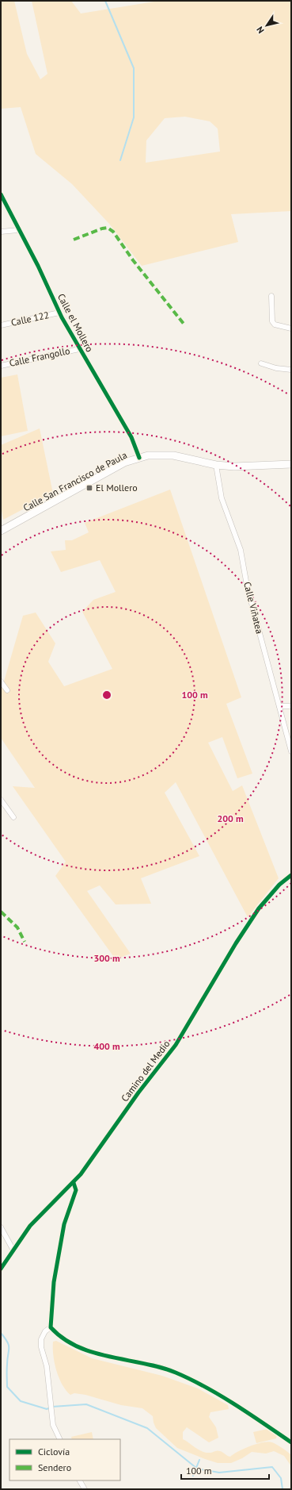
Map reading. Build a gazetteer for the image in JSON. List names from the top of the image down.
{
  "streets": {
    "main road": ["Calle San Francisco de Paula"],
    "street": [
      "Calle 122",
      "Calle el Mollero",
      "Calle Frangollo",
      "Calle Viñatea",
      "Camino del Medio"
    ]
  },
  "crossings": [
    ["Calle 122", "Calle el Mollero"],
    ["Calle el Mollero", "Calle Frangollo"],
    ["Calle el Mollero", "Calle San Francisco de Paula"],
    ["Calle San Francisco de Paula", "Calle Viñatea"]
  ],
  "places": {
    "transit": ["El Mollero"]
  },
  "legend": ["Ciclovía", "Sendero"],
  "scale_bar": "100 m",
  "north": "bottom left",
  "rings": [
    "100 m",
    "200 m",
    "300 m",
    "400 m"
  ]
}
